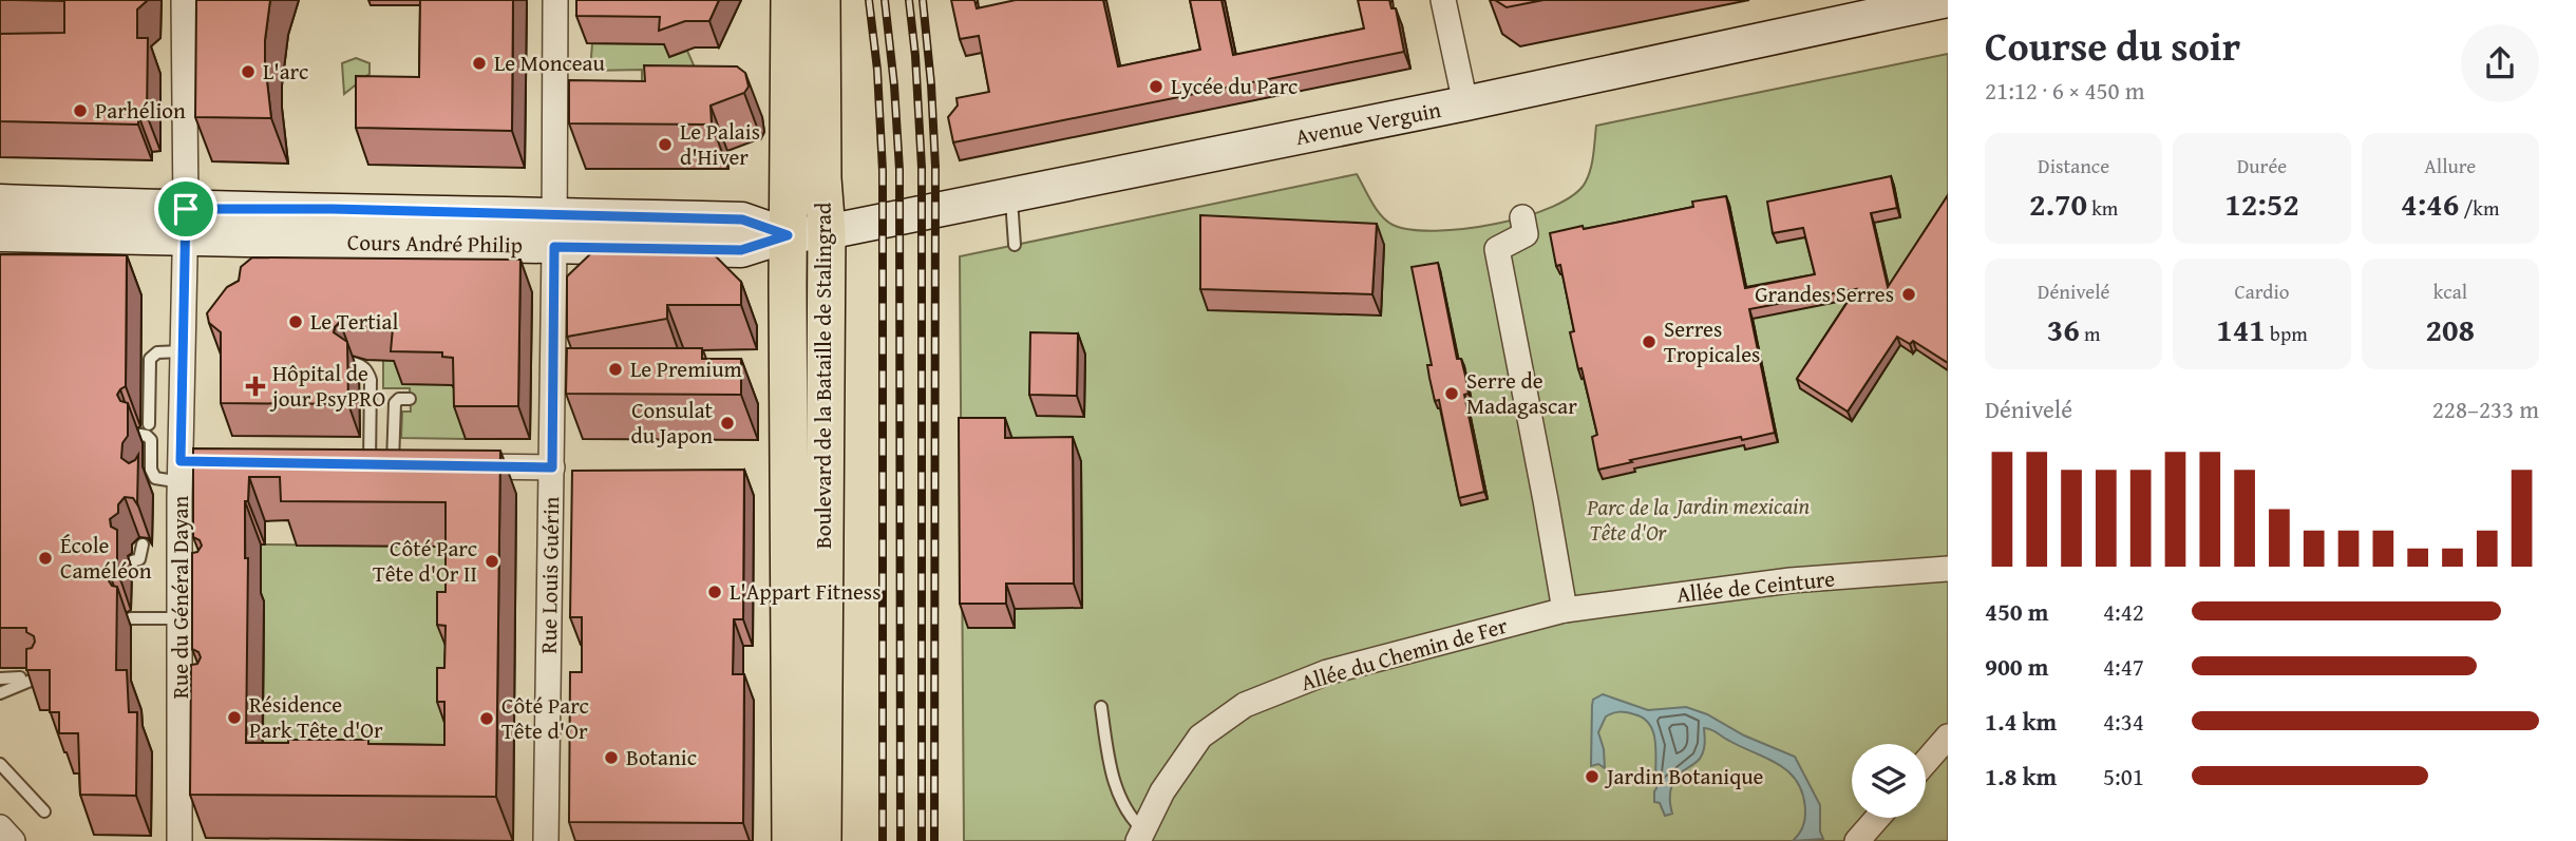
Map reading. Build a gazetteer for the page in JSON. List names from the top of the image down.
{
  "streets": {
    "main road": ["Avenue Verguin", "Cours André Philip", "Boulevard de la Bataille de Stalingrad"],
    "street": [
      "Rue Louis Guérin",
      "Allée de Ceinture",
      "Rue du Général Dayan",
      "Allée du Chemin de Fer"
    ]
  },
  "crossings": [
    ["Avenue Verguin", "Cours André Philip"],
    ["Avenue Verguin", "Boulevard de la Bataille de Stalingrad"],
    ["Cours André Philip", "Boulevard de la Bataille de Stalingrad"],
    ["Cours André Philip", "Rue Louis Guérin"],
    ["Cours André Philip", "Rue du Général Dayan"],
    ["Allée de Ceinture", "Allée du Chemin de Fer"]
  ],
  "parks": ["Jardin mexicain", "Parc de la Tête d'Or"],
  "places": {
    "other": [
      "Le Monceau",
      "L'arc",
      "Lycée du Parc",
      "Parhélion",
      "Le Palais d'Hiver",
      "Grandes Serres",
      "Le Tertial",
      "Serres Tropicales",
      "Le Premium",
      "Serre de Madagascar",
      "Consulat du Japon",
      "École Caméléon",
      "Côté Parc Tête d'Or II",
      "L'Appart Fitness",
      "Résidence Park Tête d'Or",
      "Côté Parc Tête d'Or",
      "Botanic",
      "Jardin Botanique"
    ],
    "health": ["Hôpital de jour PsyPRO"]
  },
  "page": {
    "heading": ["Course du soir", "21:12 · 6 × 450 m"],
    "stats": [
      ["Distance", "2.70 km"],
      ["Durée", "12:52"],
      ["Allure", "4:46 /km"],
      ["Dénivelé", "36 m"],
      ["Cardio", "141 bpm"],
      ["kcal", "208"]
    ],
    "chart": ["Dénivelé", "228–233 m"],
    "list": [
      {
        "name": "450 m",
        "note": "4:42"
      },
      {
        "name": "900 m",
        "note": "4:47"
      },
      {
        "name": "1.4 km",
        "note": "4:34"
      },
      {
        "name": "1.8 km",
        "note": "5:01"
      }
    ]
  }
}
